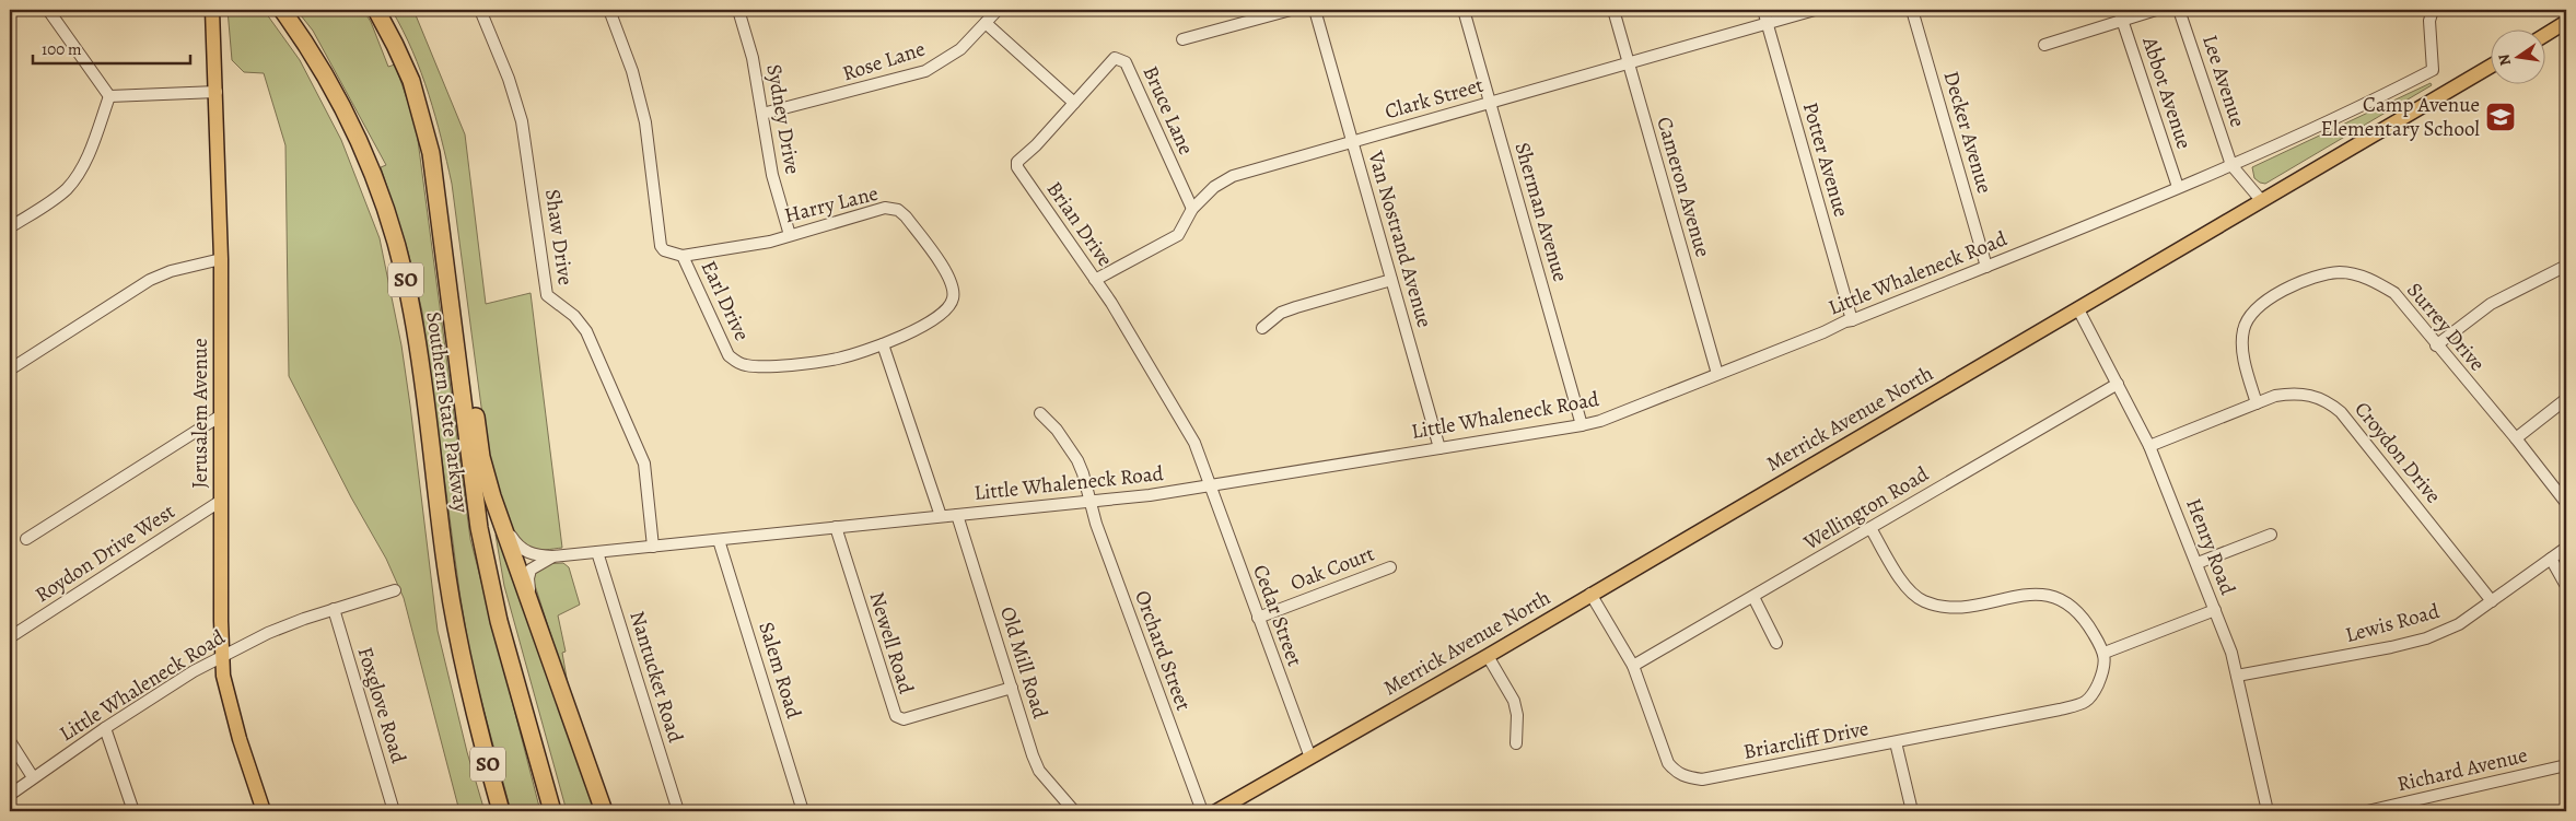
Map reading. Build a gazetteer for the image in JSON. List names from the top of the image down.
{
  "streets": {
    "highway": ["SO", "Southern State Parkway"],
    "main road": ["Jerusalem Avenue", "Merrick Avenue North"],
    "street": [
      "Rose Lane",
      "Lee Avenue",
      "Abbot Avenue",
      "Clark Street",
      "Bruce Lane",
      "Sydney Drive",
      "Decker Avenue",
      "Potter Avenue",
      "Cameron Avenue",
      "Harry Lane",
      "Sherman Avenue",
      "Brian Drive",
      "Shaw Drive",
      "Van Nostrand Avenue",
      "Little Whaleneck Road",
      "Earl Drive",
      "Surrey Drive",
      "Croydon Drive",
      "Wellington Road",
      "Henry Road",
      "Roydon Drive West",
      "Oak Court",
      "Cedar Street",
      "Lewis Road",
      "Newell Road",
      "Orchard Street",
      "Old Mill Road",
      "Salem Road",
      "Nantucket Road",
      "Foxglove Road",
      "Briarcliff Drive",
      "Richard Avenue"
    ]
  },
  "crossings": [
    ["Rose Lane", "Sydney Drive"],
    ["Lee Avenue", "Little Whaleneck Road"],
    ["Abbot Avenue", "Little Whaleneck Road"],
    ["Clark Street", "Bruce Lane"],
    ["Clark Street", "Potter Avenue"],
    ["Clark Street", "Cameron Avenue"],
    ["Clark Street", "Sherman Avenue"],
    ["Clark Street", "Brian Drive"],
    ["Clark Street", "Van Nostrand Avenue"],
    ["Bruce Lane", "Brian Drive"],
    ["Sydney Drive", "Harry Lane"],
    ["Decker Avenue", "Little Whaleneck Road"],
    ["Potter Avenue", "Little Whaleneck Road"],
    ["Cameron Avenue", "Little Whaleneck Road"],
    ["Harry Lane", "Earl Drive"],
    ["Sherman Avenue", "Little Whaleneck Road"],
    ["Brian Drive", "Little Whaleneck Road"],
    ["Brian Drive", "Cedar Street"],
    ["Shaw Drive", "Little Whaleneck Road"],
    ["Van Nostrand Avenue", "Little Whaleneck Road"],
    ["Little Whaleneck Road", "Jerusalem Avenue"],
    ["Little Whaleneck Road", "Cedar Street"],
    ["Little Whaleneck Road", "Newell Road"],
    ["Little Whaleneck Road", "Orchard Street"],
    ["Little Whaleneck Road", "Old Mill Road"],
    ["Little Whaleneck Road", "Salem Road"],
    ["Little Whaleneck Road", "Nantucket Road"],
    ["Little Whaleneck Road", "Foxglove Road"],
    ["Surrey Drive", "Croydon Drive"],
    ["Jerusalem Avenue", "Roydon Drive West"],
    ["Merrick Avenue North", "Henry Road"],
    ["Merrick Avenue North", "Cedar Street"],
    ["Merrick Avenue North", "Briarcliff Drive"],
    ["Croydon Drive", "Henry Road"],
    ["Croydon Drive", "Lewis Road"],
    ["Wellington Road", "Henry Road"],
    ["Wellington Road", "Briarcliff Drive"],
    ["Henry Road", "Lewis Road"],
    ["Oak Court", "Cedar Street"],
    ["Newell Road", "Old Mill Road"]
  ],
  "places": {
    "school or university": ["Camp Avenue Elementary School"]
  },
  "scale_bar": "100 m",
  "north": "left"
}
